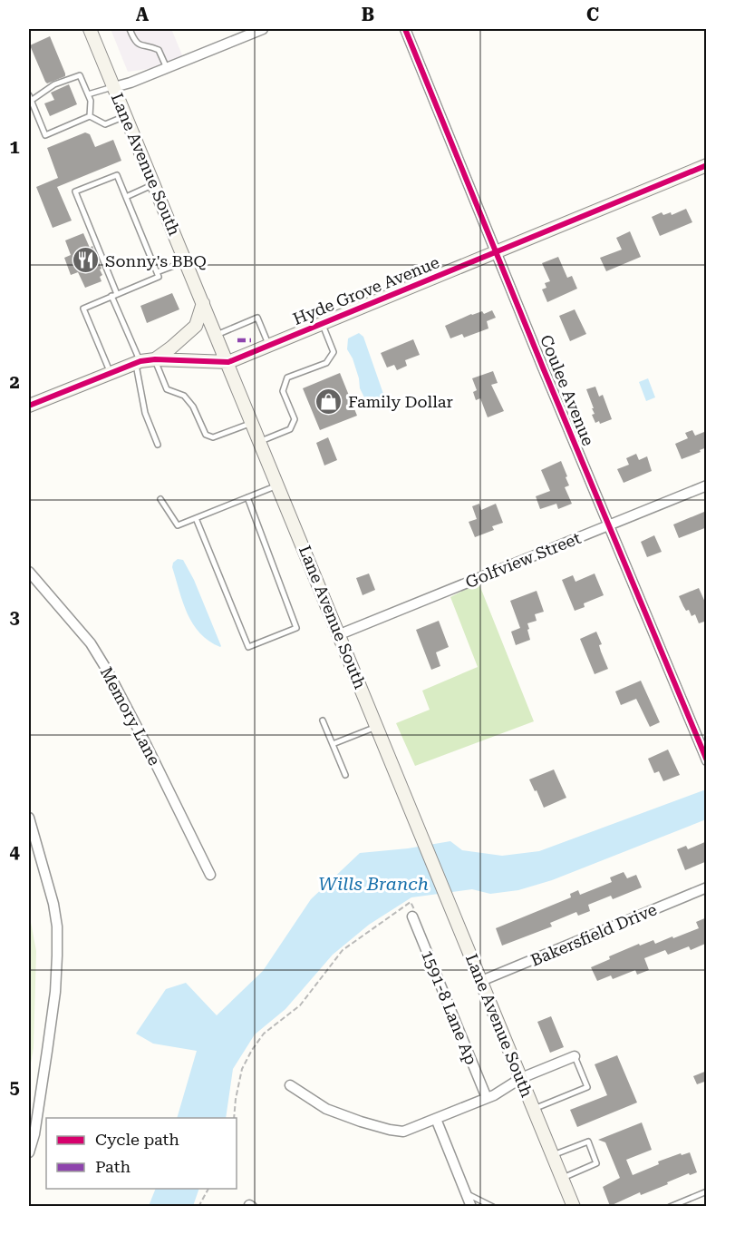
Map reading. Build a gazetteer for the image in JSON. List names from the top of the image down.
{
  "streets": {
    "main road": ["Lane Avenue South", "Hyde Grove Avenue"],
    "street": [
      "Coulee Avenue",
      "Golfview Street",
      "Memory Lane",
      "Bakersfield Drive",
      "1591-8 Lane Ap"
    ]
  },
  "crossings": [
    ["Lane Avenue South", "Hyde Grove Avenue"],
    ["Lane Avenue South", "Golfview Street"],
    ["Lane Avenue South", "Bakersfield Drive"],
    ["Hyde Grove Avenue", "Coulee Avenue"],
    ["Coulee Avenue", "Golfview Street"]
  ],
  "water": ["Wills Branch"],
  "places": {
    "restaurant": ["Sonny's BBQ"],
    "shop": ["Family Dollar"]
  },
  "legend": ["Cycle path", "Path"],
  "grid": {
    "columns": ["A", "B", "C"],
    "rows": [
      "1",
      "2",
      "3",
      "4",
      "5"
    ]
  }
}
